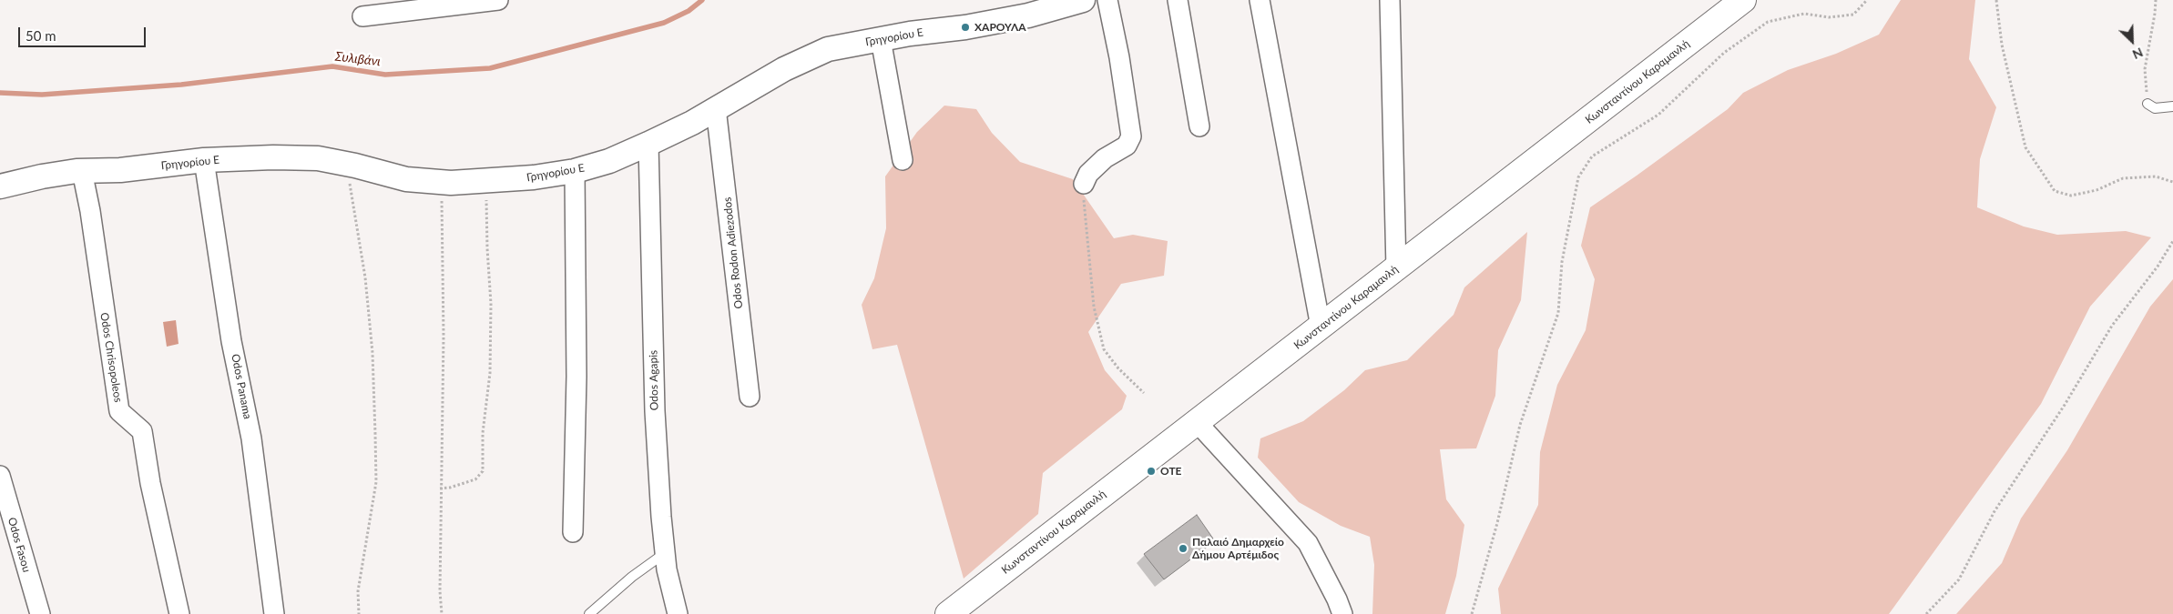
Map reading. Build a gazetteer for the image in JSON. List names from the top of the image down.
{
  "streets": {
    "main road": ["Κωνσταντίνου Καραμανλή"],
    "street": [
      "Γρηγορίου Ε",
      "Odos Rodon Adiezodos",
      "Odos Chrisopoleos",
      "Odos Agapis",
      "Odos Panama",
      "Odos Fasou"
    ]
  },
  "crossings": [
    ["Γρηγορίου Ε", "Odos Rodon Adiezodos"],
    ["Γρηγορίου Ε", "Odos Chrisopoleos"],
    ["Γρηγορίου Ε", "Odos Agapis"],
    ["Γρηγορίου Ε", "Odos Panama"]
  ],
  "water": ["Συλιβάνι"],
  "places": ["ΧΑΡΟΥΛΑ", "ΟΤΕ", "Παλαιό Δημαρχείο Δήμου Αρτέμιδος"],
  "scale_bar": "50 m",
  "north": "bottom right"
}
